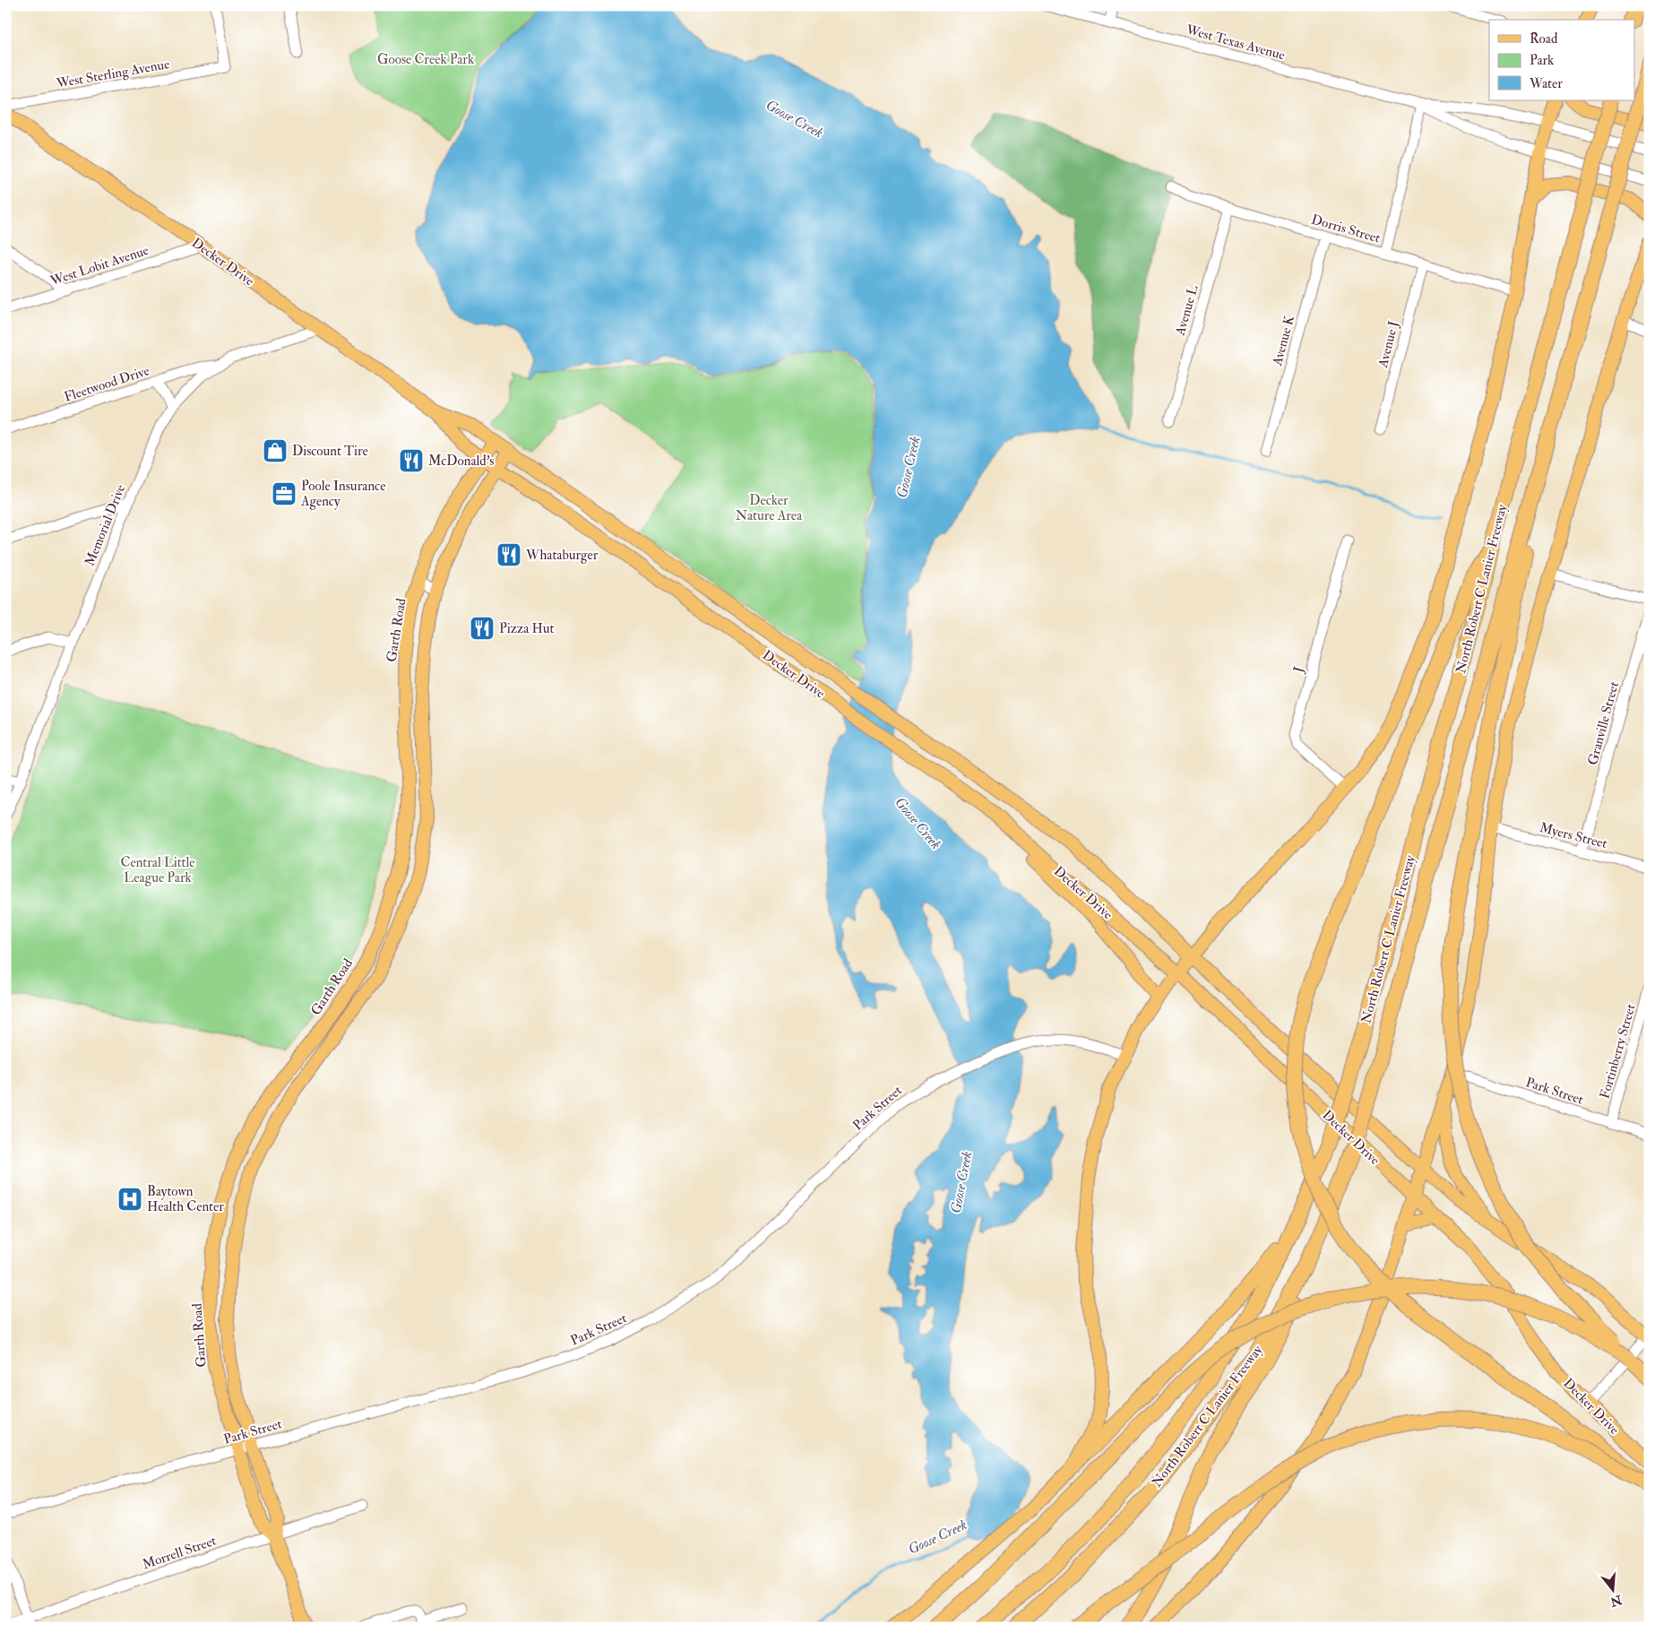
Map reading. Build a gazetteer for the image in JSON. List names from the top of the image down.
{
  "streets": {
    "highway": ["North Robert C Lanier Freeway"],
    "main road": ["Decker Drive", "Garth Road"],
    "street": [
      "West Texas Avenue",
      "West Sterling Avenue",
      "Dorris Street",
      "West Lobit Avenue",
      "Avenue L",
      "Avenue K",
      "Avenue J",
      "Fleetwood Drive",
      "Memorial Drive",
      "J",
      "Granville Street",
      "Myers Street",
      "Fortinberry Street",
      "Park Street",
      "Morrell Street"
    ]
  },
  "crossings": [
    ["Dorris Street", "Avenue L"],
    ["Dorris Street", "Avenue K"],
    ["Dorris Street", "Avenue J"],
    ["Decker Drive", "West Lobit Avenue"],
    ["Decker Drive", "Memorial Drive"],
    ["Decker Drive", "Garth Road"],
    ["Fleetwood Drive", "Memorial Drive"],
    ["Garth Road", "Park Street"],
    ["Garth Road", "Morrell Street"],
    ["Granville Street", "Myers Street"],
    ["Fortinberry Street", "Park Street"]
  ],
  "water": ["Goose Creek"],
  "parks": ["Goose Creek Park", "Decker Nature Area", "Central Little League Park"],
  "places": {
    "shop": ["Discount Tire"],
    "restaurant": ["McDonald's", "Whataburger", "Pizza Hut"],
    "office": ["Poole Insurance Agency"],
    "hospital": ["Baytown Health Center"]
  },
  "legend": ["Road", "Park", "Water"],
  "north": "bottom"
}
